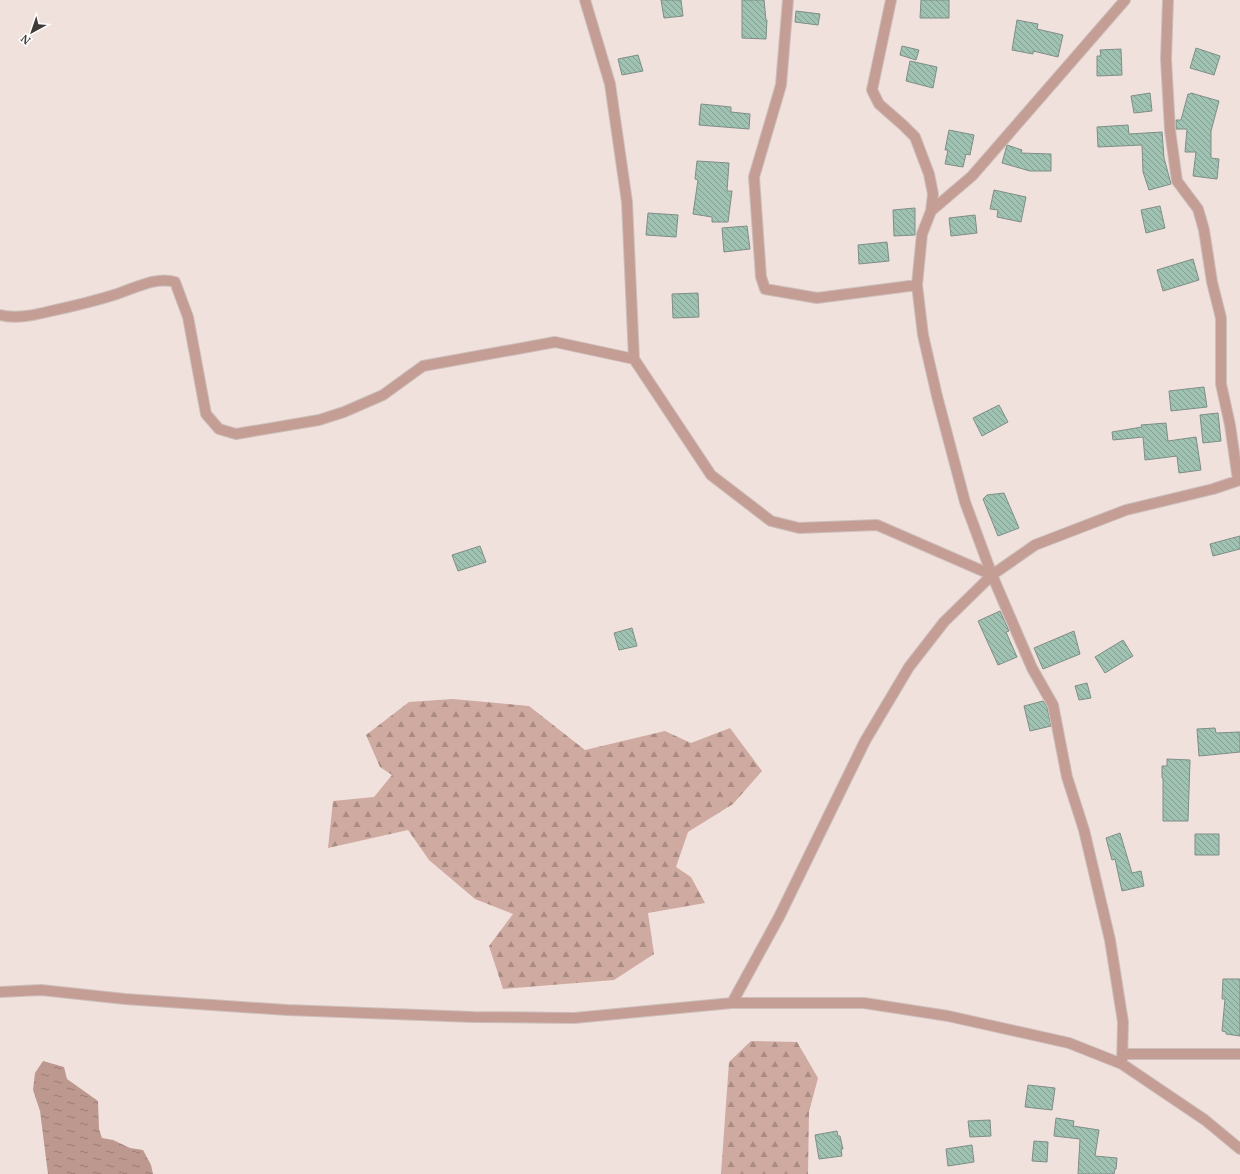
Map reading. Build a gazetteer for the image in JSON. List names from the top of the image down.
{
  "north": "bottom left"
}
